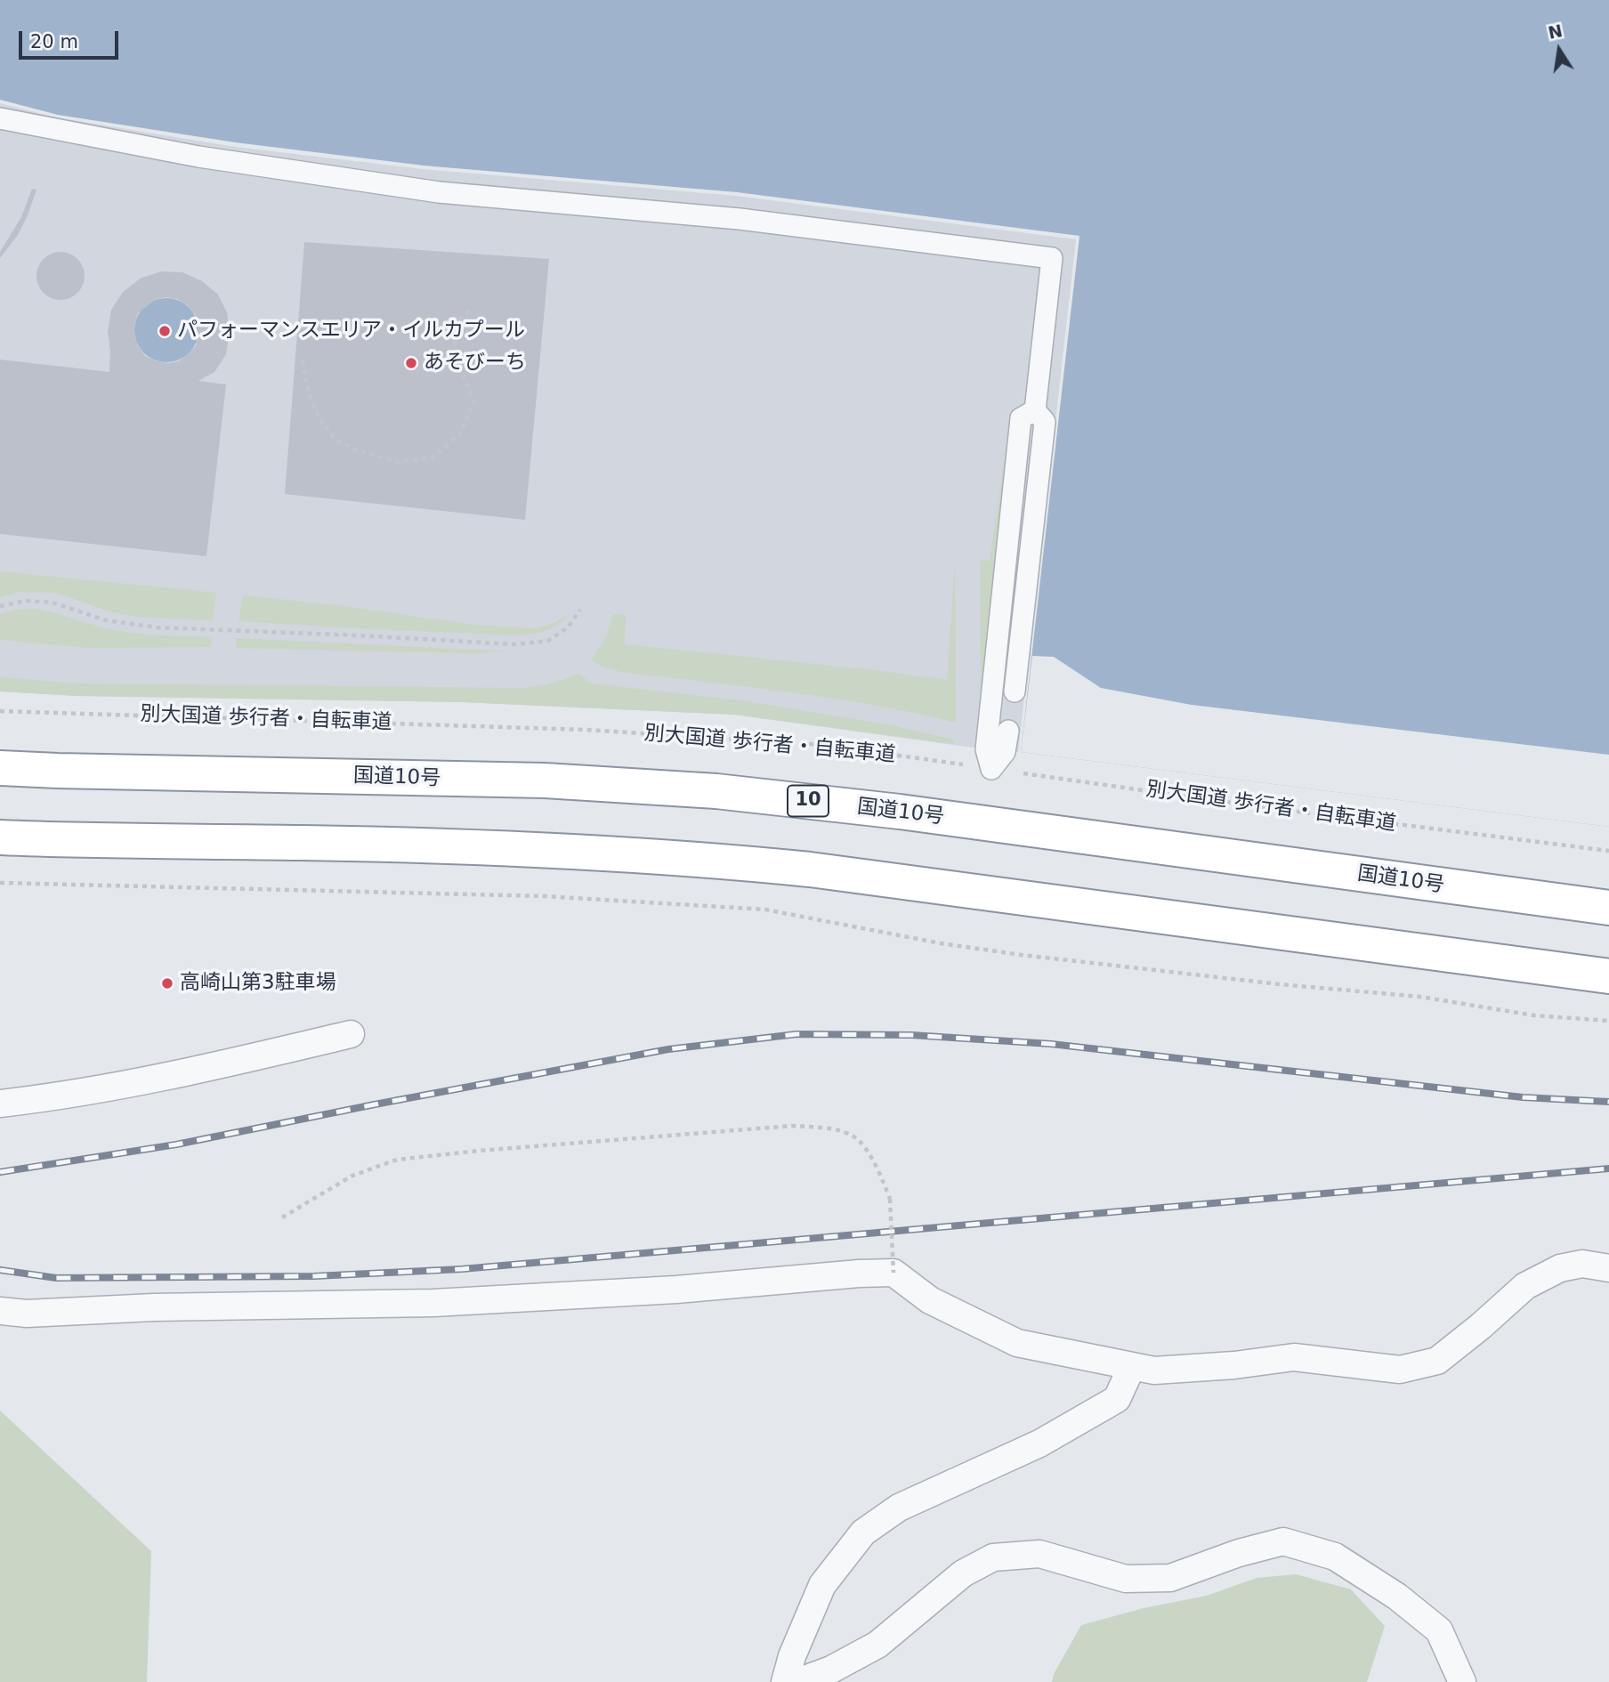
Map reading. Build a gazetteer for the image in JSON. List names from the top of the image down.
{
  "streets": {
    "highway": ["国道10号", "10"],
    "path": ["別大国道 歩行者・自転車道"]
  },
  "places": ["パフォーマンスエリア・イルカプール", "あそびーち", "高崎山第3駐車場"],
  "scale_bar": "20 m",
  "north": "top"
}
